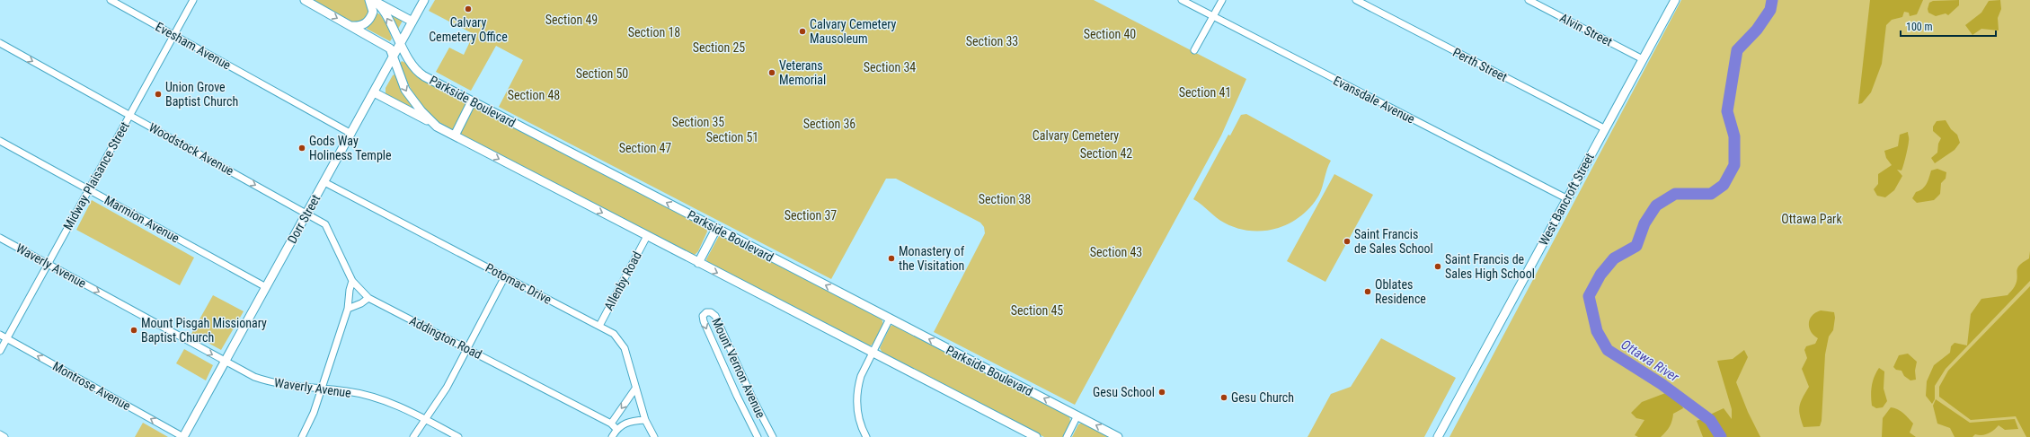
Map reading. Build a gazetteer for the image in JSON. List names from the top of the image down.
{
  "streets": {
    "street": [
      "Alvin Street",
      "Evesham Avenue",
      "Perth Street",
      "Evansdale Avenue",
      "Parkside Boulevard",
      "Woodstock Avenue",
      "Midway Plaisance Street",
      "West Bancroft Street",
      "Marmion Avenue",
      "Dorr Street",
      "Waverly Avenue",
      "Allenby Road",
      "Potomac Drive",
      "Addington Road",
      "Mount Vernon Avenue",
      "Montrose Avenue"
    ]
  },
  "crossings": [
    ["Alvin Street", "West Bancroft Street"],
    ["Evesham Avenue", "Midway Plaisance Street"],
    ["Evesham Avenue", "Dorr Street"],
    ["Perth Street", "West Bancroft Street"],
    ["Evansdale Avenue", "West Bancroft Street"],
    ["Parkside Boulevard", "Dorr Street"],
    ["Woodstock Avenue", "Midway Plaisance Street"],
    ["Woodstock Avenue", "Dorr Street"],
    ["Woodstock Avenue", "Addington Road"],
    ["Midway Plaisance Street", "Marmion Avenue"],
    ["Midway Plaisance Street", "Waverly Avenue"],
    ["Midway Plaisance Street", "Montrose Avenue"],
    ["Marmion Avenue", "Dorr Street"],
    ["Dorr Street", "Waverly Avenue"],
    ["Dorr Street", "Potomac Drive"],
    ["Dorr Street", "Addington Road"],
    ["Dorr Street", "Montrose Avenue"],
    ["Allenby Road", "Potomac Drive"]
  ],
  "one_way": ["Woodstock Avenue", "Waverly Avenue", "Montrose Avenue"],
  "water": ["Ottawa River"],
  "parks": [
    "Section 49",
    "Section 18",
    "Section 40",
    "Section 33",
    "Section 25",
    "Section 34",
    "Section 50",
    "Section 41",
    "Section 48",
    "Section 35",
    "Section 36",
    "Calvary Cemetery",
    "Section 51",
    "Section 47",
    "Section 42",
    "Section 38",
    "Section 37",
    "Ottawa Park",
    "Section 43",
    "Section 45"
  ],
  "places": [
    "Calvary Cemetery Office",
    "Calvary Cemetery Mausoleum",
    "Veterans Memorial",
    "Union Grove Baptist Church",
    "Gods Way Holiness Temple",
    "Saint Francis de Sales School",
    "Monastery of the Visitation",
    "Saint Francis de Sales High School",
    "Oblates Residence",
    "Mount Pisgah Missionary Baptist Church",
    "Gesu School",
    "Gesu Church"
  ],
  "scale_bar": "100 m"
}
